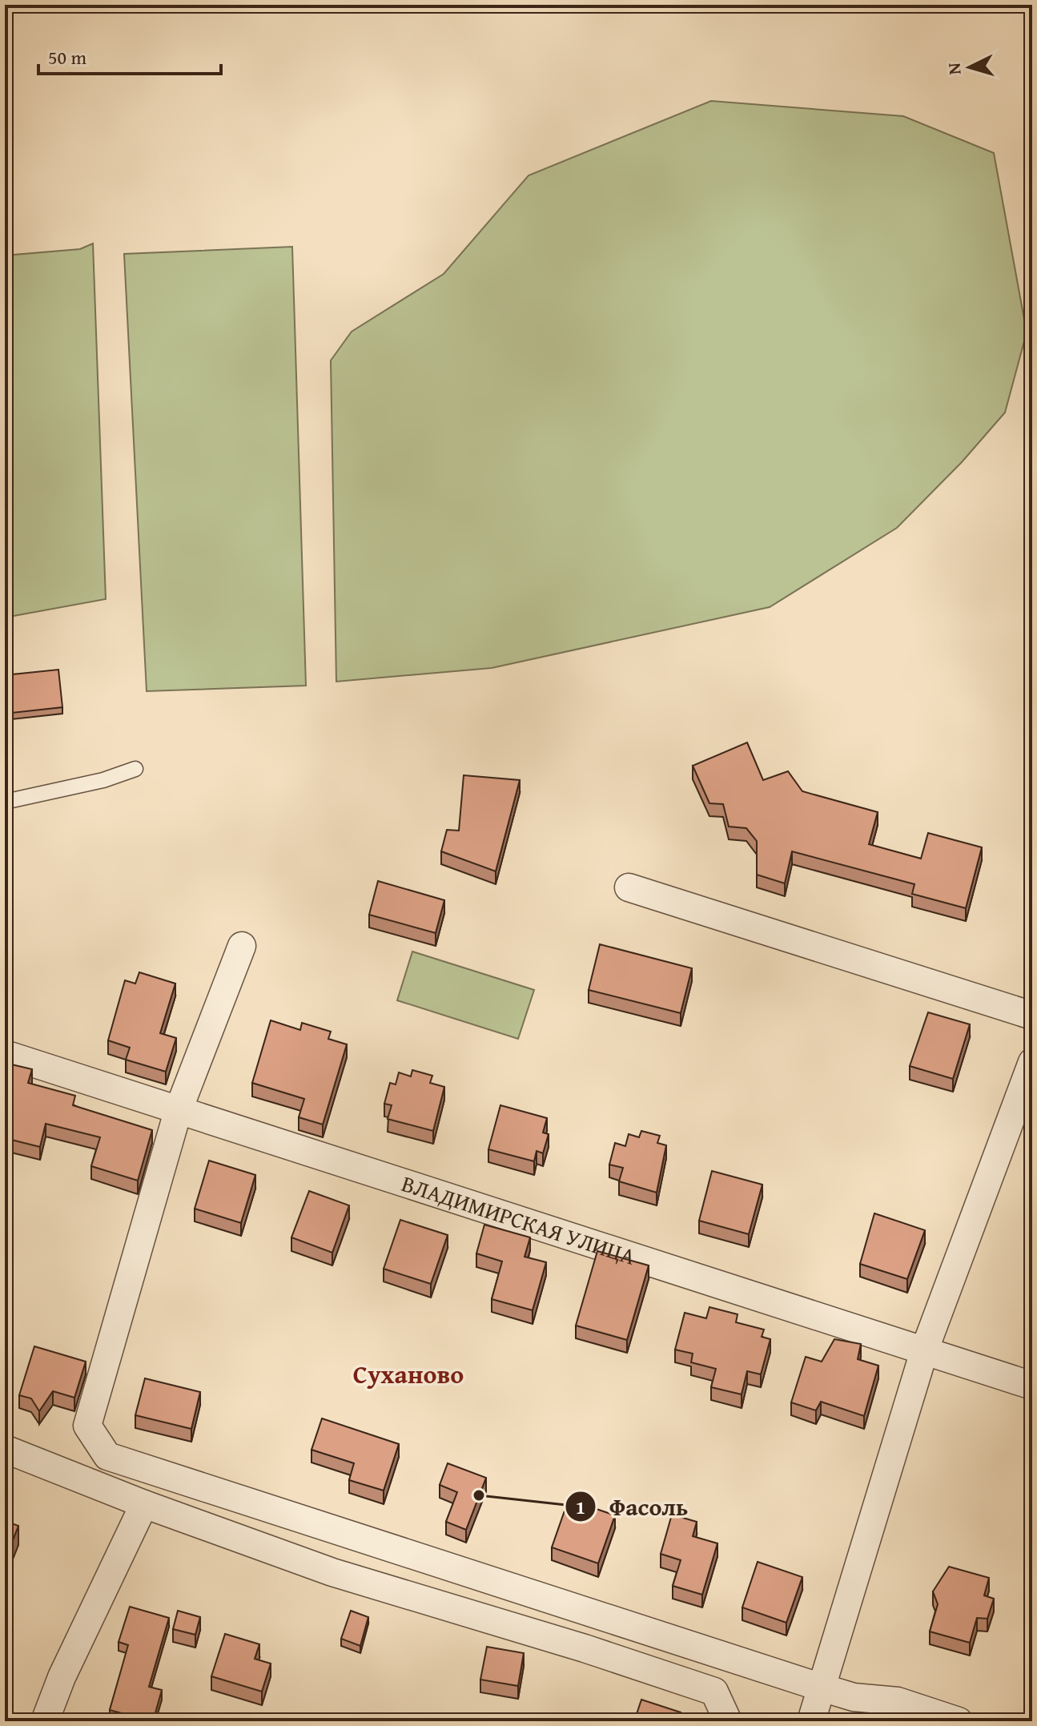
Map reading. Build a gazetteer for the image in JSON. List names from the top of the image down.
{
  "streets": {
    "street": ["ВЛАДИМИРСКАЯ УЛИЦА"]
  },
  "districts": ["Суханово"],
  "places": ["Фасоль"],
  "scale_bar": "50 m",
  "north": "left"
}
